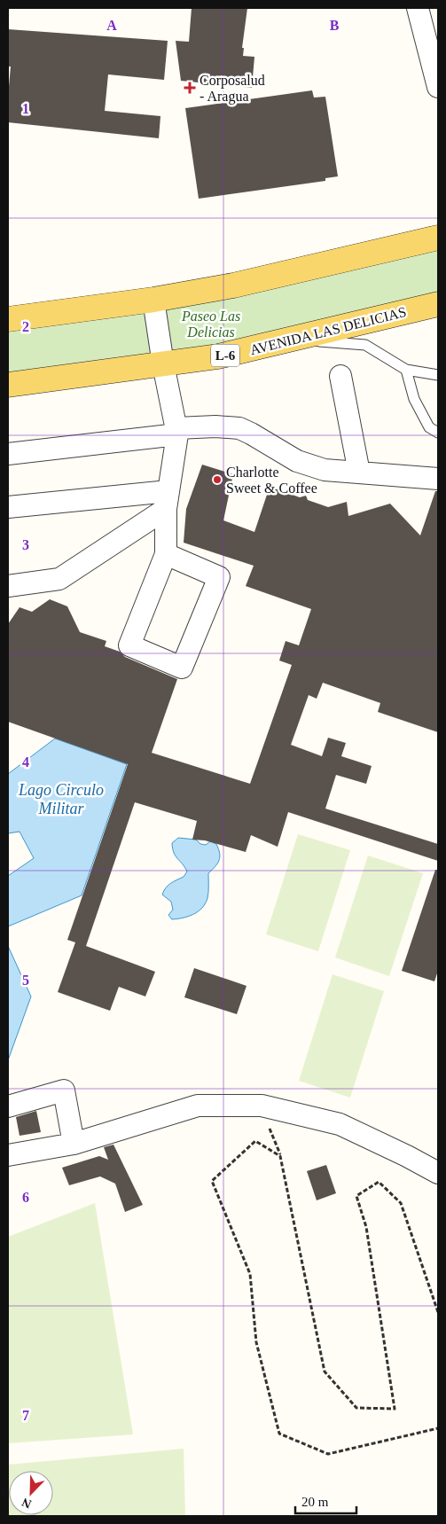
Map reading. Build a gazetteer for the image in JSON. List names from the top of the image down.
{
  "streets": {
    "main road": ["AVENIDA LAS DELICIAS", "L-6"]
  },
  "water": ["Lago Circulo Militar"],
  "parks": ["Paseo Las Delicias"],
  "places": {
    "health": ["Corposalud - Aragua"],
    "other": ["Charlotte Sweet & Coffee"]
  },
  "scale_bar": "20 m",
  "north": "bottom left",
  "grid": {
    "columns": ["A", "B"],
    "rows": [
      "1",
      "2",
      "3",
      "4",
      "5",
      "6",
      "7"
    ]
  }
}
